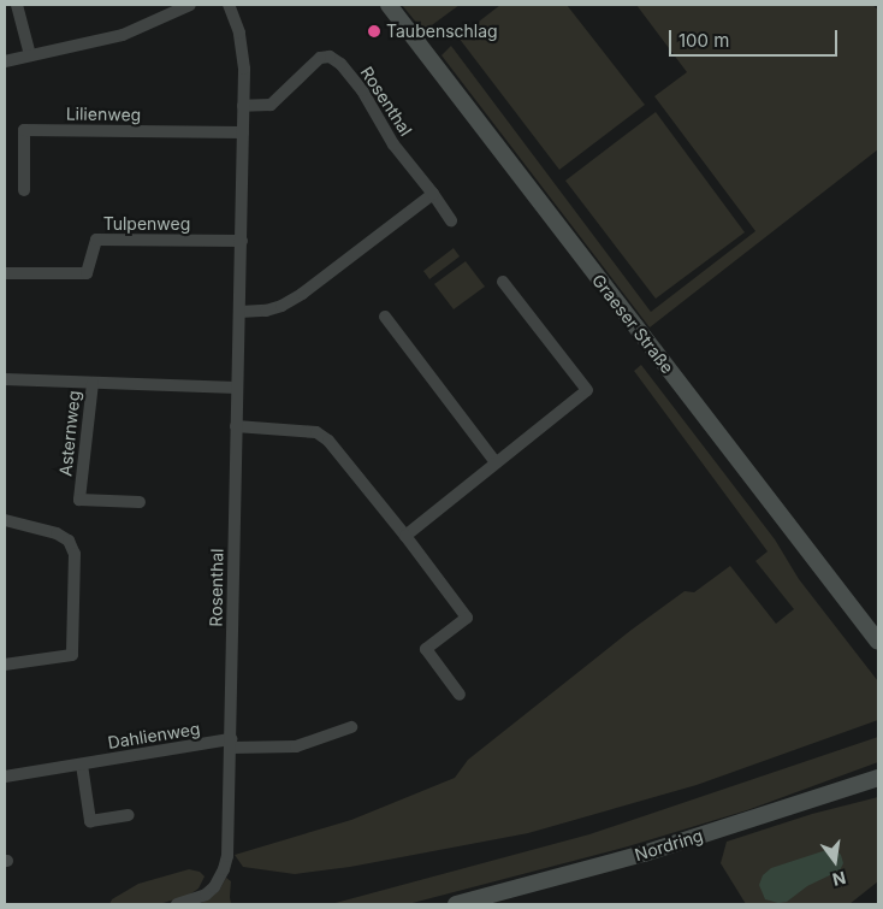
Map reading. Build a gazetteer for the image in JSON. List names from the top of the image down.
{
  "streets": {
    "main road": ["Graeser Straße", "Nordring"],
    "street": [
      "Rosenthal",
      "Lilienweg",
      "Tulpenweg",
      "Asternweg",
      "Dahlienweg"
    ]
  },
  "crossings": [
    ["Rosenthal", "Lilienweg"],
    ["Rosenthal", "Tulpenweg"],
    ["Rosenthal", "Asternweg"],
    ["Rosenthal", "Dahlienweg"]
  ],
  "places": ["Taubenschlag"],
  "scale_bar": "100 m",
  "north": "bottom"
}
